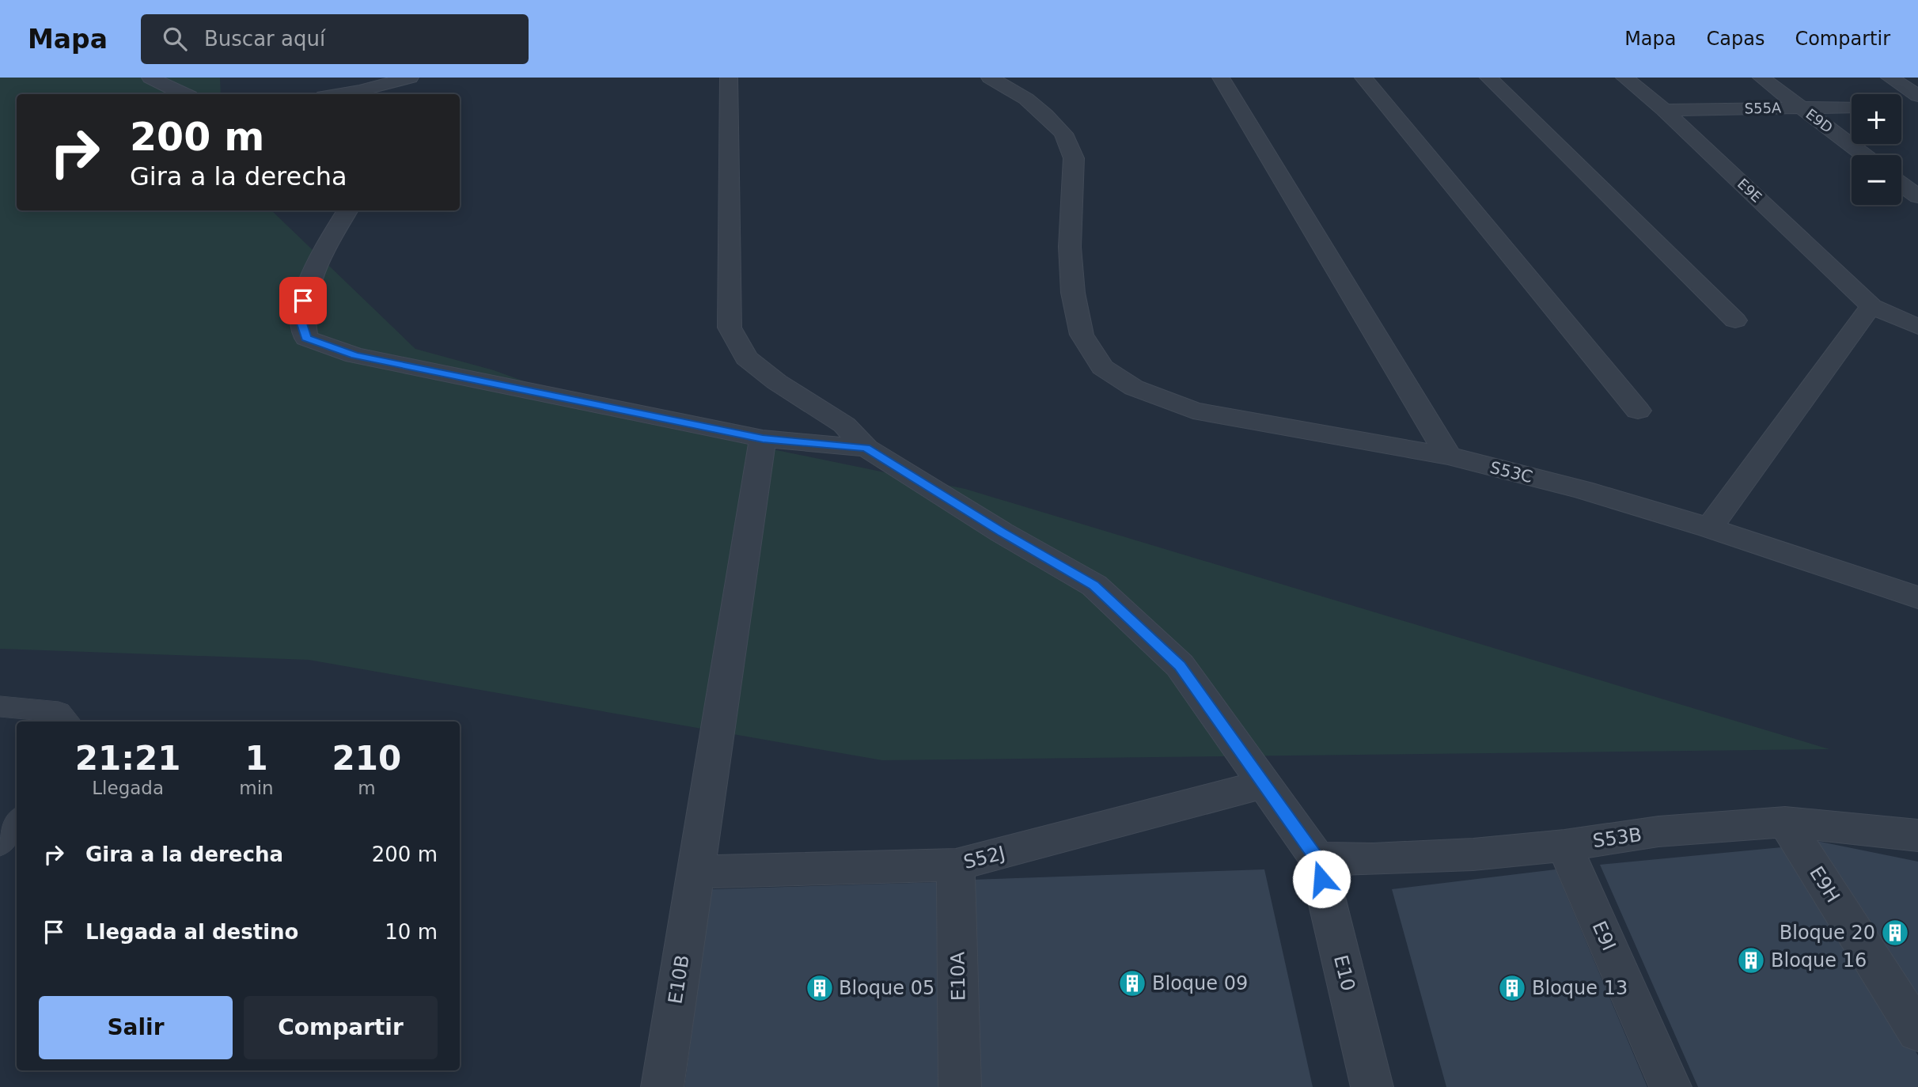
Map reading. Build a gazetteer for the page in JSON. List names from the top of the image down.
{
  "streets": {
    "street": [
      "S55A",
      "E9D",
      "E9E",
      "S53C",
      "S53B",
      "S52J",
      "E9H",
      "E9I",
      "E10",
      "E10A",
      "E10B"
    ]
  },
  "crossings": [
    ["S55A", "E9D"],
    ["S55A", "E9E"],
    ["S53B", "E9H"],
    ["S53B", "E9I"],
    ["S53B", "E10"],
    ["S52J", "E10A"],
    ["S52J", "E10B"]
  ],
  "places": {
    "building": [
      "Bloque 20",
      "Bloque 16",
      "Bloque 09",
      "Bloque 05",
      "Bloque 13"
    ]
  },
  "page": {
    "header": "Mapa",
    "search": "Buscar aquí",
    "nav": ["Mapa", "Capas", "Compartir"],
    "map_buttons": ["+", "−"],
    "turn": ["200 m", "Gira a la derecha"],
    "eta": [
      "21:21",
      "Llegada",
      "1",
      "min",
      "210",
      "m"
    ],
    "list": [
      {
        "name": "Gira a la derecha",
        "value": "200 m"
      },
      {
        "name": "Llegada al destino",
        "value": "10 m"
      }
    ],
    "buttons": ["Salir", "Compartir"]
  }
}
